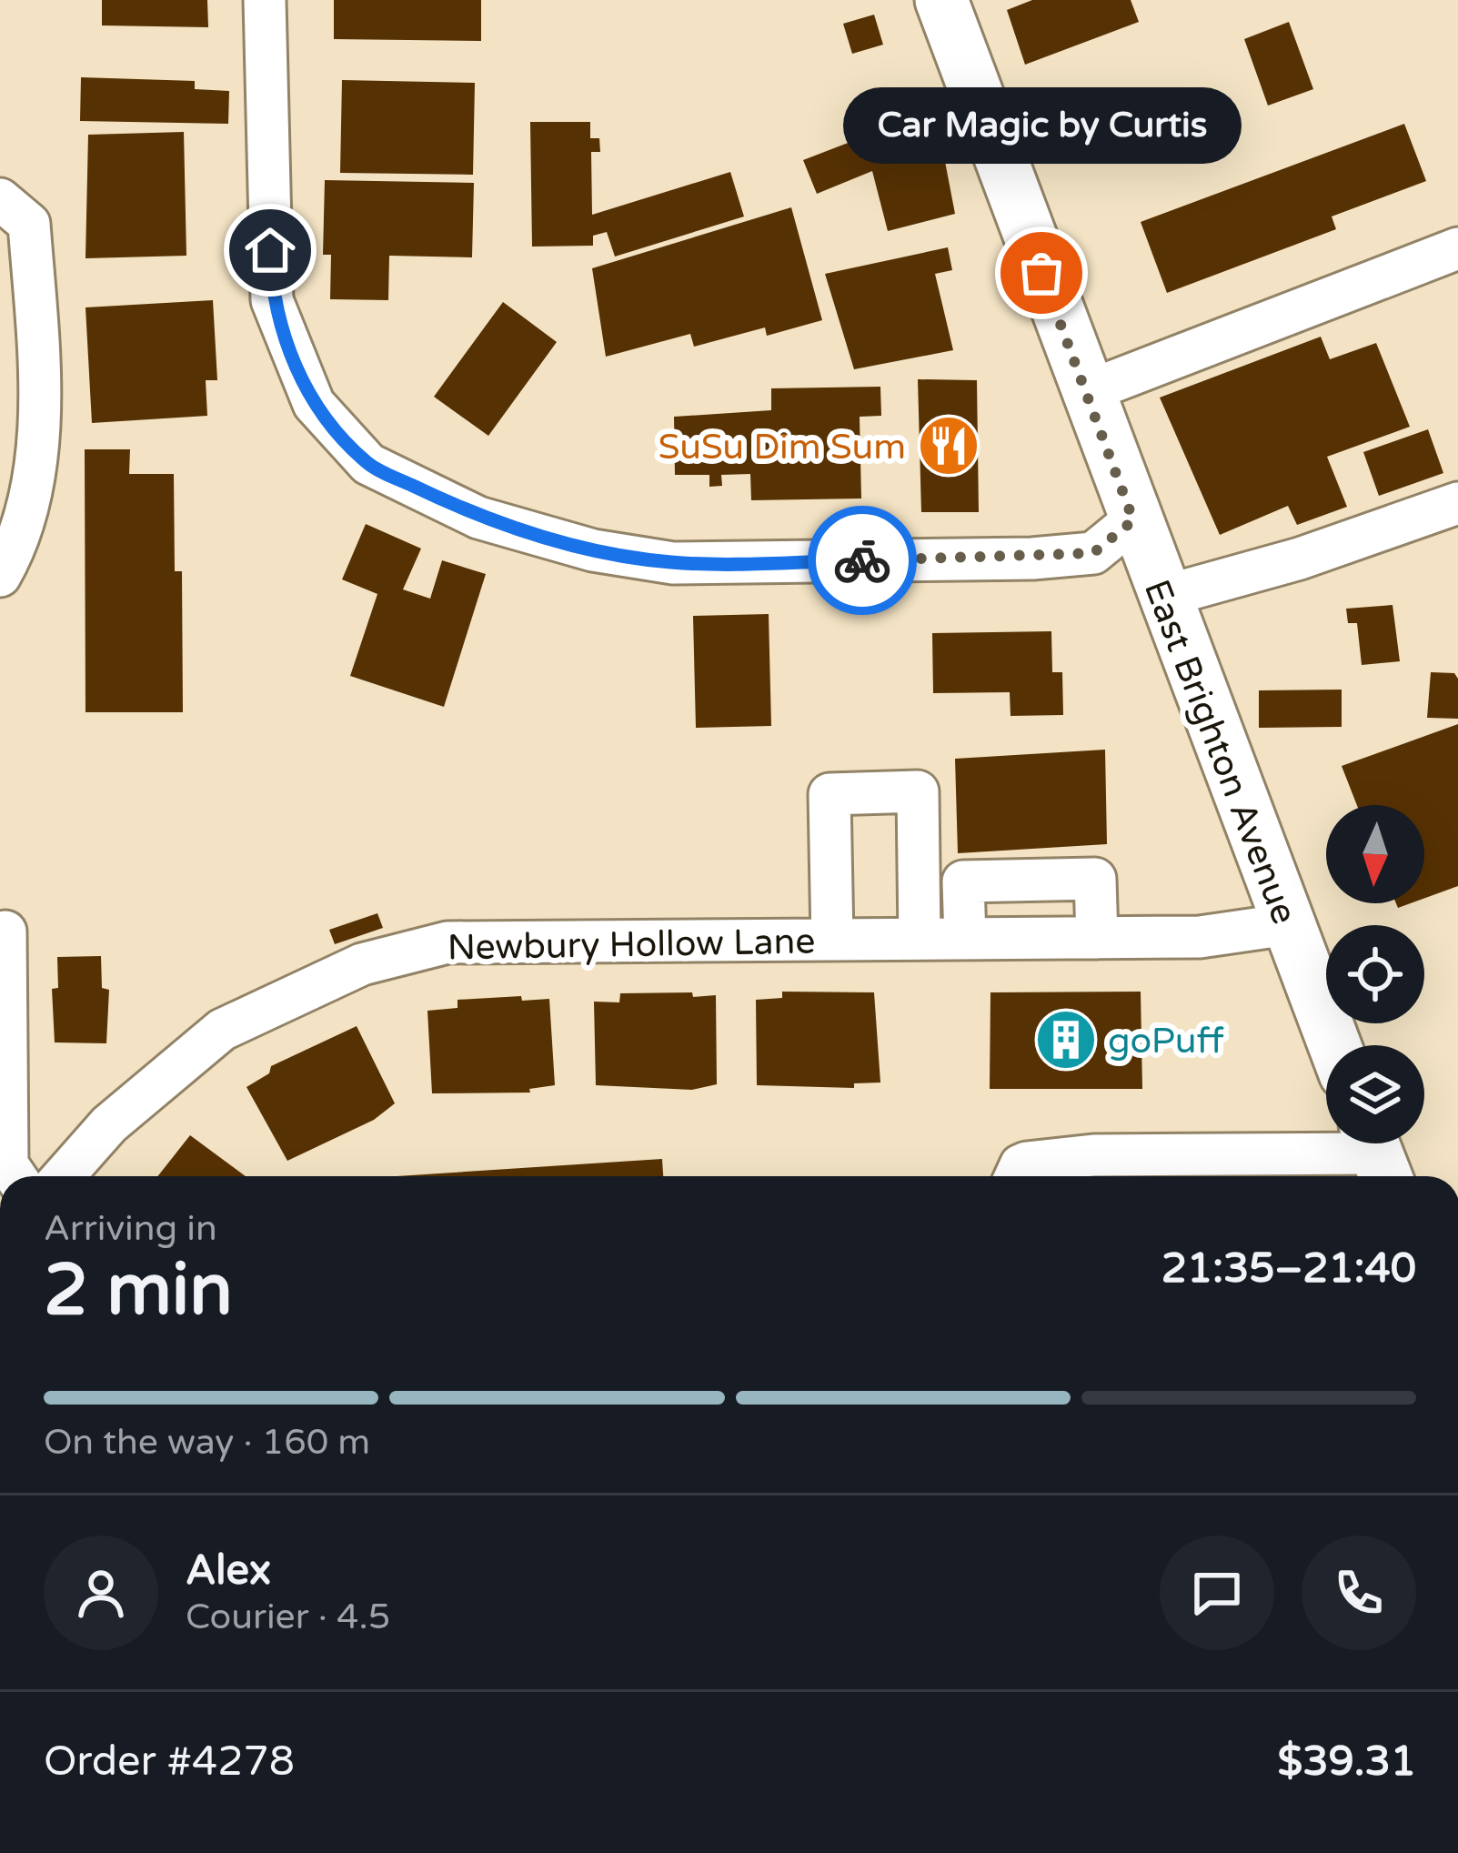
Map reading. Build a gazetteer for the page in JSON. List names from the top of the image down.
{
  "streets": {
    "main road": ["East Brighton Avenue"],
    "street": ["Newbury Hollow Lane"]
  },
  "crossings": [
    ["East Brighton Avenue", "Newbury Hollow Lane"]
  ],
  "places": {
    "other": ["Car Magic by Curtis"],
    "restaurant": ["SuSu Dim Sum"],
    "building": ["goPuff"]
  },
  "north": "bottom",
  "page": {
    "bubble": "Car Magic by Curtis",
    "heading": ["2 min", "Arriving in", "21:35–21:40"],
    "panel": [
      "Alex",
      "Courier · 4.5",
      "Order #4278",
      "$39.31"
    ],
    "bar": "On the way · 160 m"
  }
}
